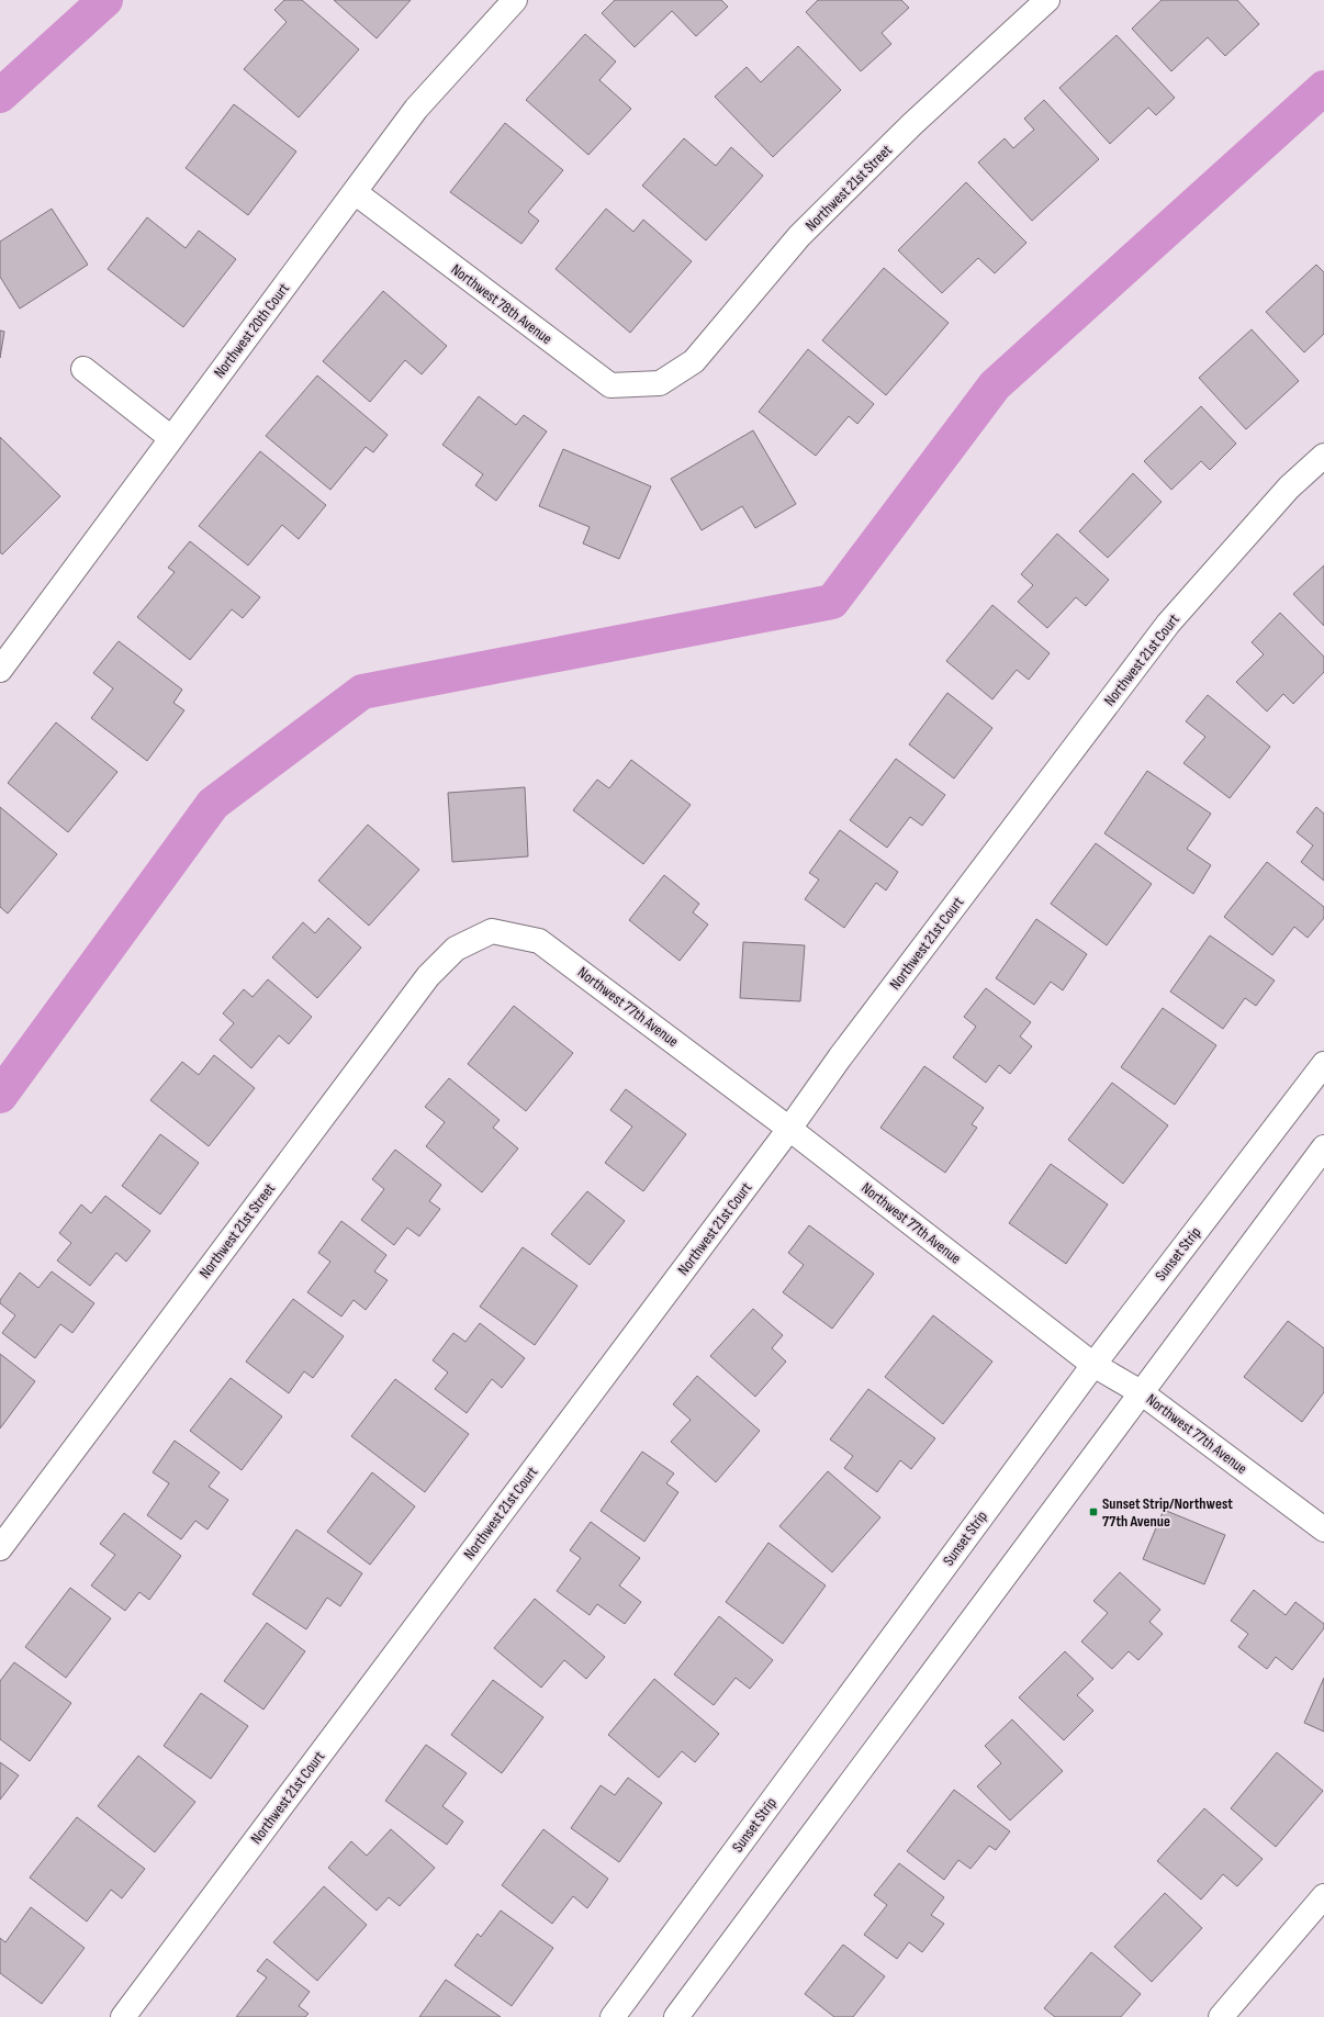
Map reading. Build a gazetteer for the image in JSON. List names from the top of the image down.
{
  "streets": {
    "street": [
      "Northwest 21st Street",
      "Northwest 78th Avenue",
      "Northwest 20th Court",
      "Northwest 21st Court",
      "Northwest 77th Avenue",
      "Sunset Strip"
    ]
  },
  "crossings": [
    ["Northwest 21st Street", "Northwest 78th Avenue"],
    ["Northwest 21st Street", "Northwest 77th Avenue"],
    ["Northwest 78th Avenue", "Northwest 20th Court"],
    ["Northwest 21st Court", "Northwest 77th Avenue"],
    ["Northwest 77th Avenue", "Sunset Strip"]
  ],
  "places": {
    "transit": ["Sunset Strip/Northwest 77th Avenue"]
  }
}
